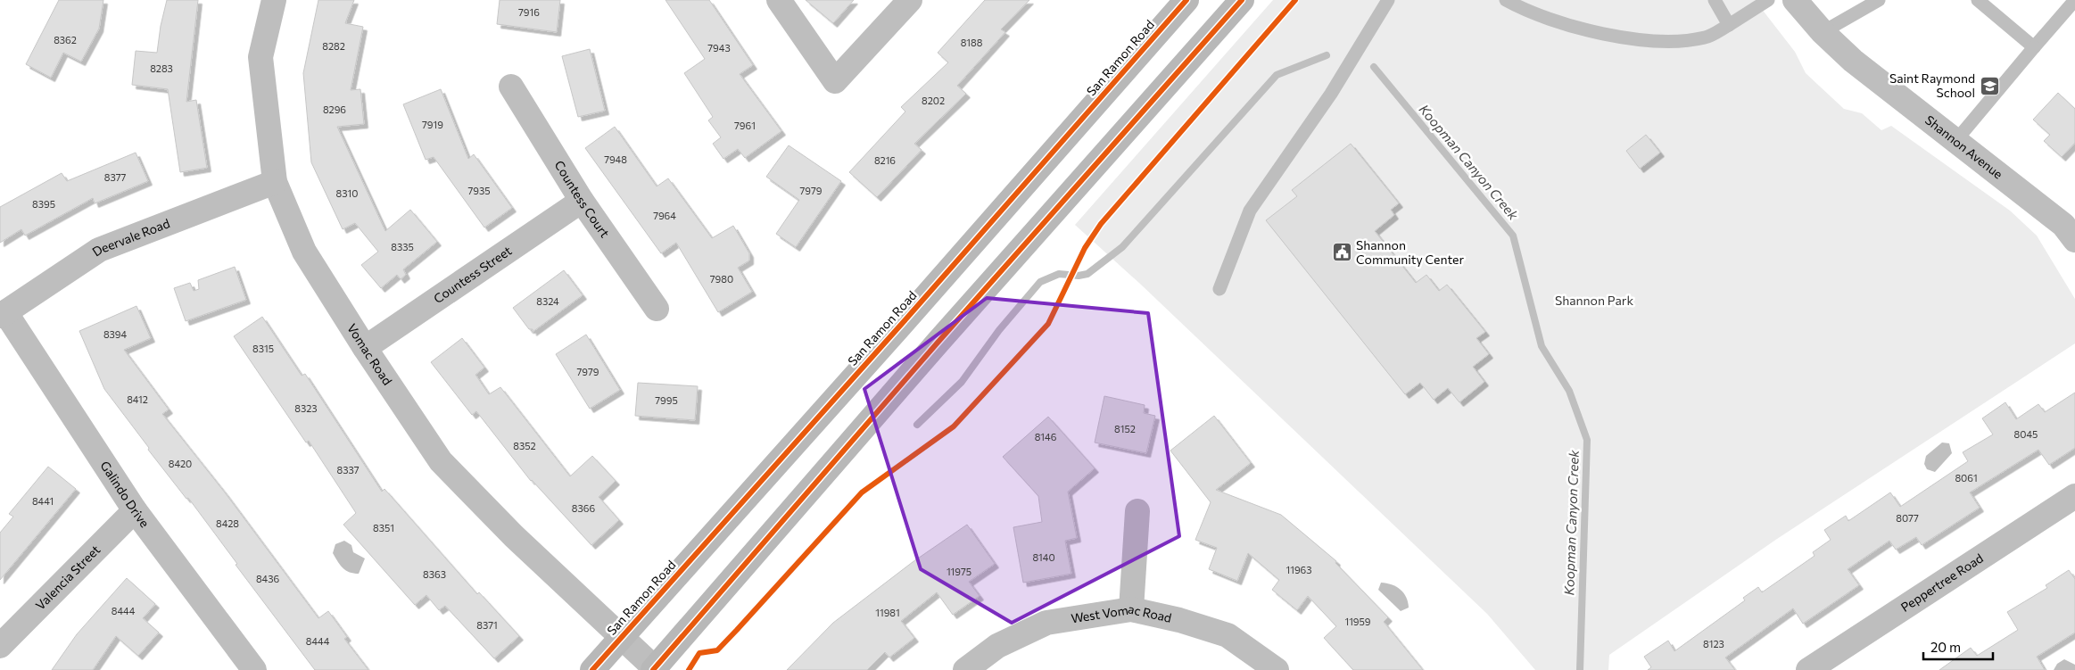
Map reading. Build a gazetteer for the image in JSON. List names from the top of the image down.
{
  "streets": {
    "main road": ["San Ramon Road"],
    "street": [
      "Shannon Avenue",
      "Countess Court",
      "Deervale Road",
      "Countess Street",
      "Vomac Road",
      "Galindo Drive",
      "Valencia Street",
      "Peppertree Road",
      "West Vomac Road"
    ]
  },
  "crossings": [
    ["San Ramon Road", "Vomac Road"],
    ["Countess Court", "Countess Street"],
    ["Deervale Road", "Vomac Road"],
    ["Deervale Road", "Galindo Drive"],
    ["Countess Street", "Vomac Road"],
    ["Galindo Drive", "Valencia Street"]
  ],
  "water": ["Koopman Canyon Creek"],
  "parks": ["Shannon Park"],
  "places": {
    "school or university": ["Saint Raymond School"],
    "public building": ["Shannon Community Center"]
  },
  "house_numbers": [
    "7916",
    "8362",
    "8188",
    "8282",
    "7943",
    "8283",
    "8202",
    "8296",
    "7919",
    "7961",
    "7948",
    "8216",
    "8377",
    "7935",
    "7979",
    "8310",
    "8395",
    "7964",
    "8335",
    "7980",
    "8324",
    "8394",
    "8315",
    "7979",
    "8412",
    "7995",
    "8323",
    "8152",
    "8045",
    "8146",
    "8352",
    "8420",
    "8337",
    "8061",
    "8441",
    "8366",
    "8077",
    "8428",
    "8351",
    "8140",
    "11963",
    "11975",
    "8363",
    "8436",
    "8444",
    "11981",
    "11959",
    "8371",
    "8444",
    "8123"
  ],
  "scale_bar": "20 m"
}
